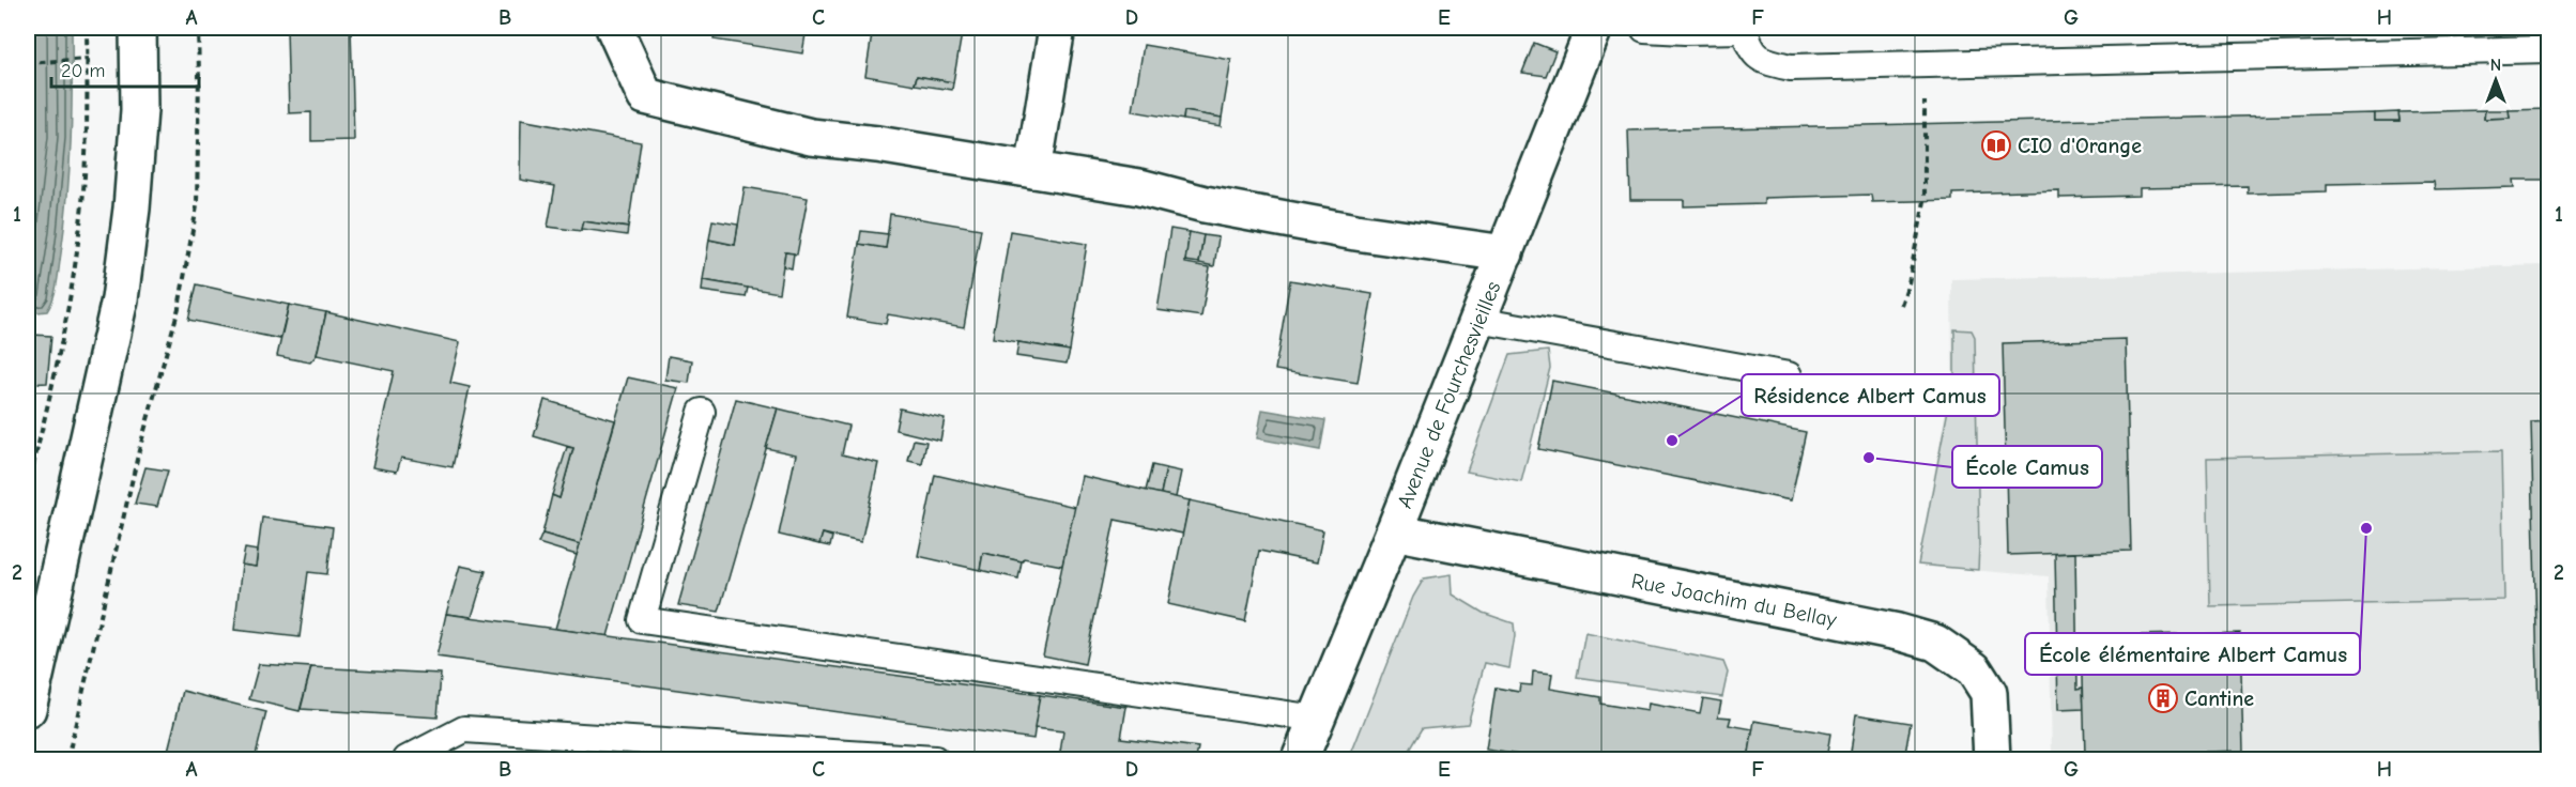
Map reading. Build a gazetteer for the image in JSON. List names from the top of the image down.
{
  "streets": {
    "street": ["Avenue de Fourchesvieilles", "Rue Joachim du Bellay"]
  },
  "crossings": [
    ["Avenue de Fourchesvieilles", "Rue Joachim du Bellay"]
  ],
  "places": {
    "library": ["CIO d'Orange"],
    "other": ["Résidence Albert Camus", "École Camus", "École élémentaire Albert Camus"],
    "building": ["Cantine"]
  },
  "scale_bar": "20 m",
  "north": "top",
  "grid": {
    "columns": [
      "A",
      "B",
      "C",
      "D",
      "E",
      "F",
      "G",
      "H"
    ],
    "rows": ["1", "2"]
  }
}
